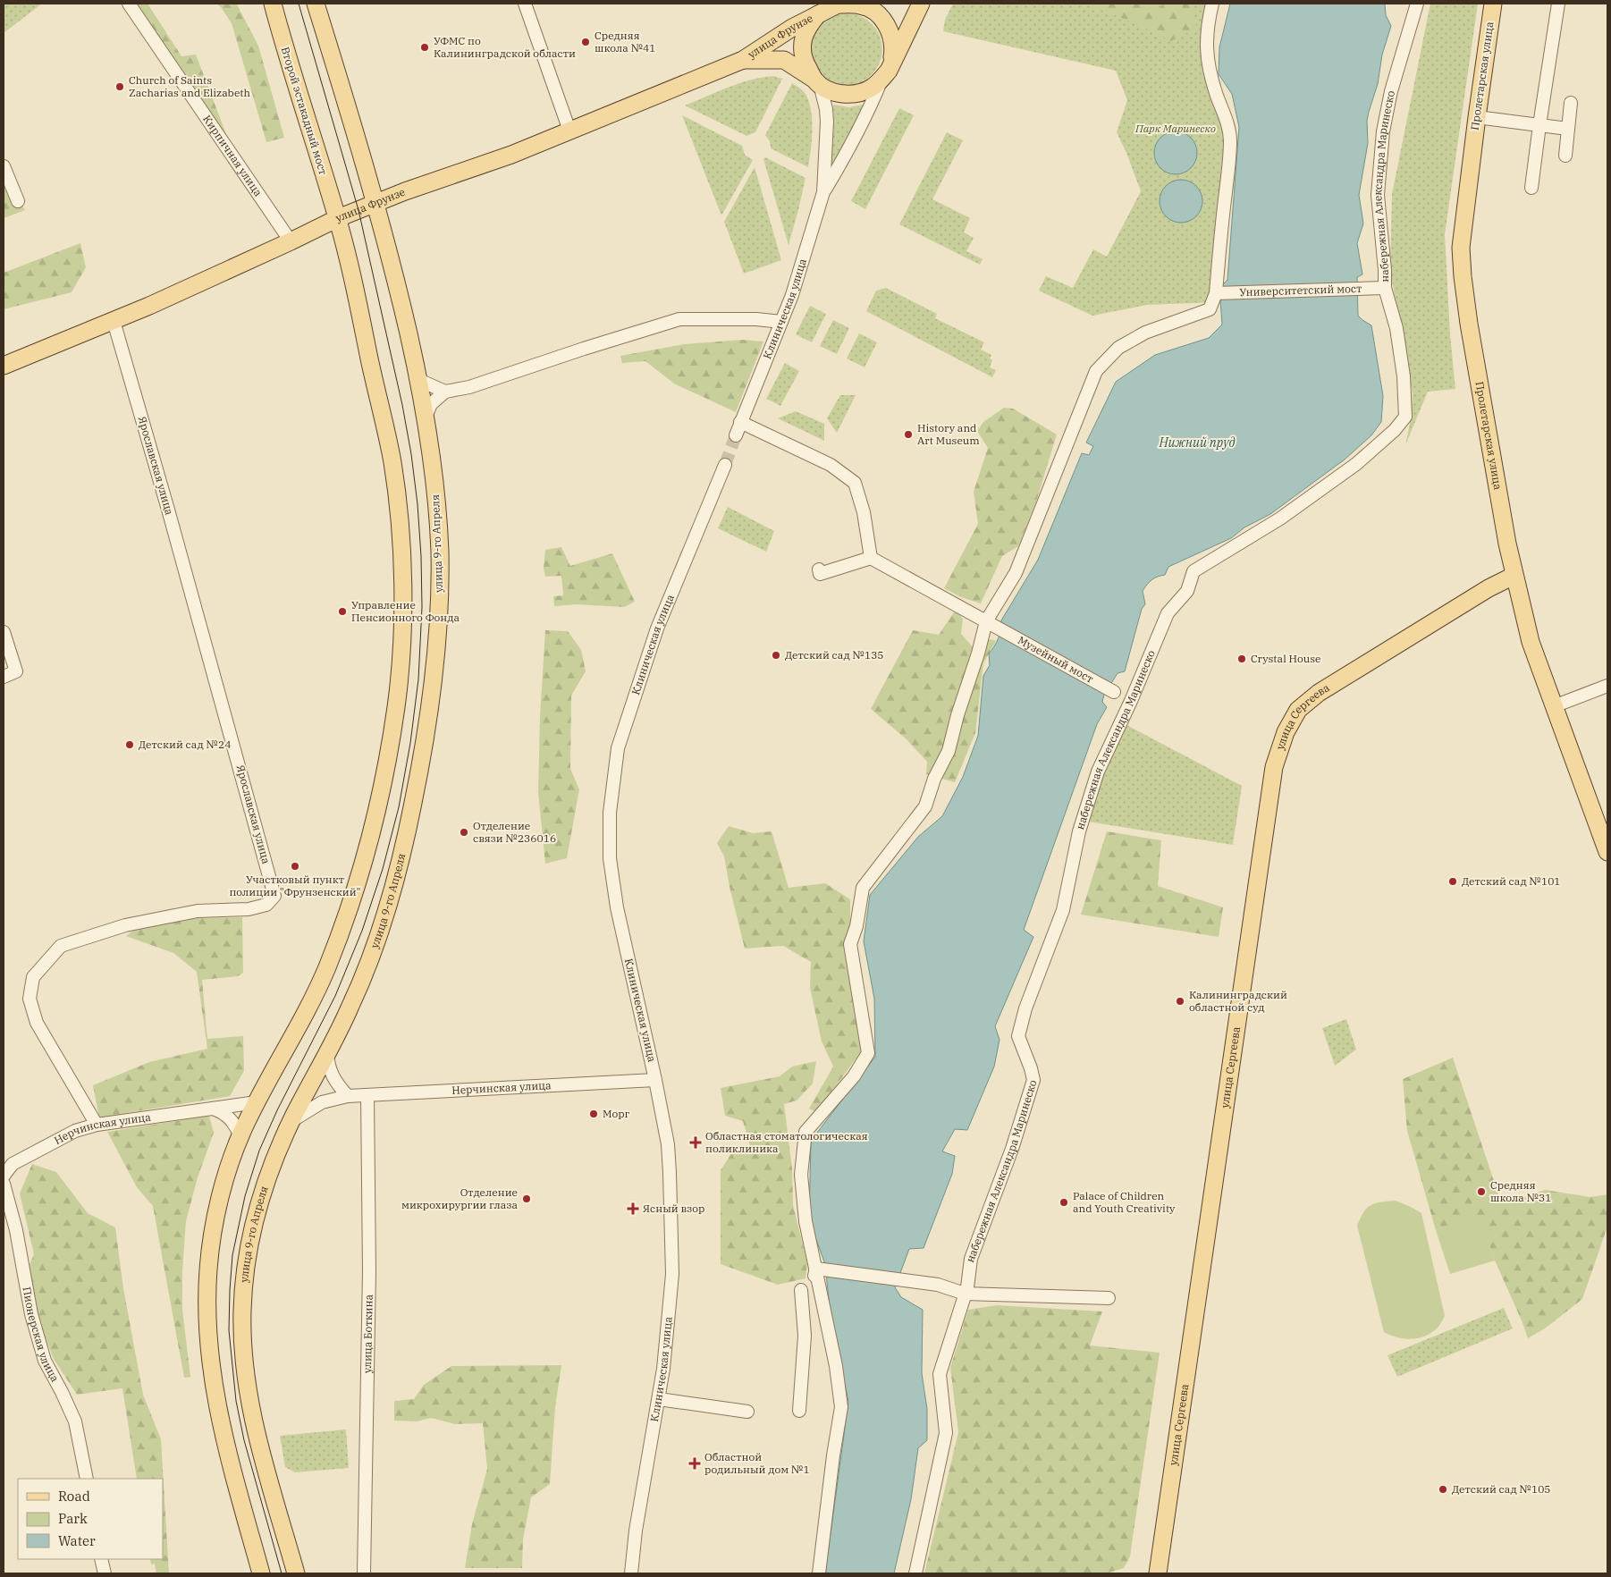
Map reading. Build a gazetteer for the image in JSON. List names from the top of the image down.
{
  "streets": {
    "main road": [
      "улица Фрунзе",
      "Пролетарская улица",
      "Второй эстакадный мост",
      "улица 9-го Апреля",
      "улица Сергеева"
    ],
    "street": [
      "Кирпичная улица",
      "набережная Александра Маринеско",
      "Университетский мост",
      "Клиническая улица",
      "Ярославская улица",
      "Музейный мост",
      "Нерчинская улица",
      "Пионерская улица",
      "улица Боткина"
    ]
  },
  "crossings": [
    ["улица Фрунзе", "Второй эстакадный мост"],
    ["улица Фрунзе", "Кирпичная улица"],
    ["улица Фрунзе", "Клиническая улица"],
    ["улица Фрунзе", "Ярославская улица"],
    ["улица Фрунзе", "улица 9-го Апреля"],
    ["Пролетарская улица", "улица Сергеева"],
    ["набережная Александра Маринеско", "Университетский мост"],
    ["Клиническая улица", "Музейный мост"],
    ["Клиническая улица", "Нерчинская улица"],
    ["Ярославская улица", "Нерчинская улица"],
    ["улица 9-го Апреля", "Нерчинская улица"],
    ["Нерчинская улица", "улица Боткина"]
  ],
  "water": ["Нижний пруд"],
  "parks": ["Парк Маринеско"],
  "places": {
    "other": [
      "Средняя школа №41",
      "УФМС по Калининградской области",
      "Church of Saints Zacharias and Elizabeth",
      "History and Art Museum",
      "Управление Пенсионного Фонда",
      "Детский сад №135",
      "Crystal House",
      "Детский сад №24",
      "Отделение связи №236016",
      "Участковый пункт полиции \"Фрунзенский\"",
      "Детский сад №101",
      "Калининградский областной суд",
      "Морг",
      "Средняя школа №31",
      "Отделение микрохирургии глаза",
      "Palace of Children and Youth Creativity",
      "Детский сад №105"
    ],
    "health": ["Областная стоматологическая поликлиника", "Ясный взор", "Областной родильный дом №1"]
  },
  "legend": ["Road", "Park", "Water"]
}
